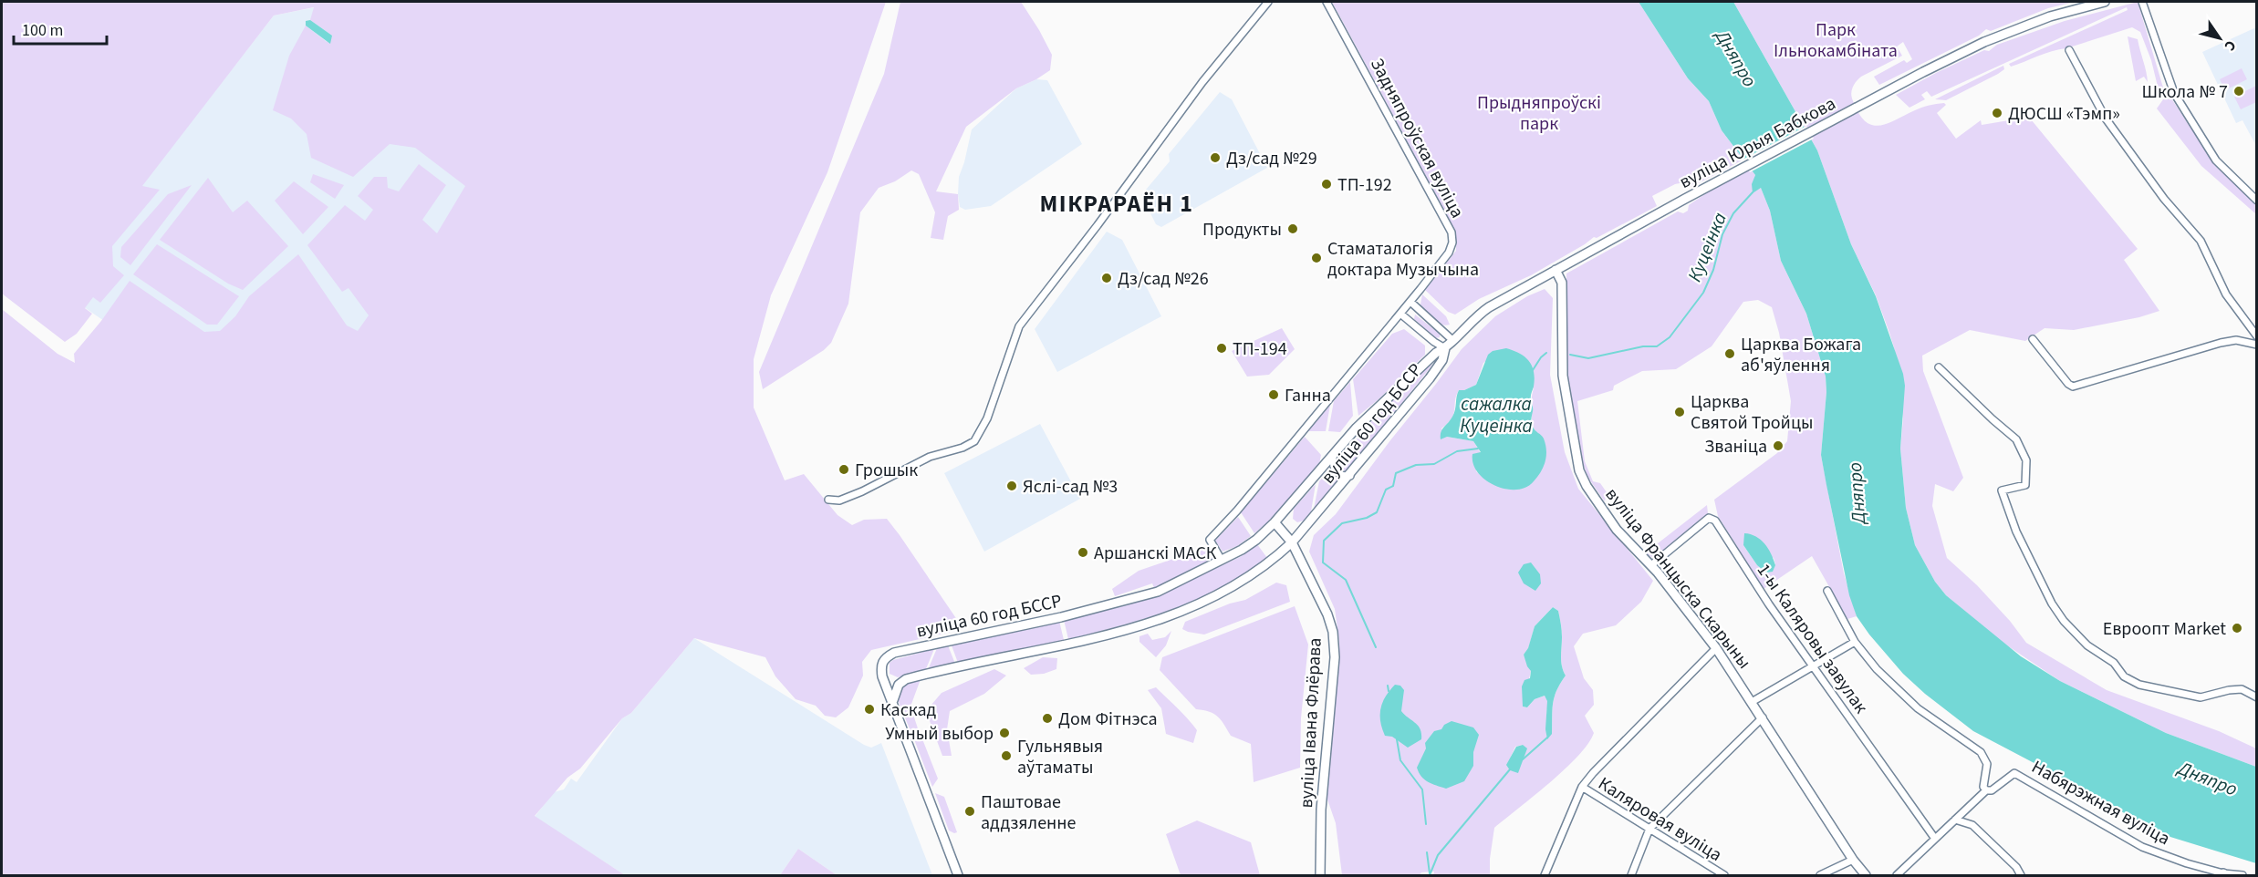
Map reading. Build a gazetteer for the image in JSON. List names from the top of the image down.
{
  "streets": {
    "main road": [
      "вуліца Юрыя Бабкова",
      "вуліца 60 год БССР",
      "вуліца Францыска Скарыны",
      "вуліца Івана Флёрава"
    ],
    "street": [
      "Задняпроўская вуліца",
      "1-ы Каляровы завулак",
      "Набярэжная вуліца",
      "Каляровая вуліца"
    ]
  },
  "crossings": [
    ["Задняпроўская вуліца", "вуліца 60 год БССР"],
    ["вуліца Юрыя Бабкова", "вуліца 60 год БССР"],
    ["вуліца Юрыя Бабкова", "вуліца Францыска Скарыны"],
    ["вуліца 60 год БССР", "вуліца Івана Флёрава"],
    ["вуліца Францыска Скарыны", "1-ы Каляровы завулак"],
    ["1-ы Каляровы завулак", "Набярэжная вуліца"]
  ],
  "districts": ["МІКРАРАЁН 1"],
  "water": ["Дняпро", "Куцеінка", "сажалка Куцеінка"],
  "parks": ["Парк Ільнокамбіната", "Прыдняпроўскі парк"],
  "places": [
    "Школа № 7",
    "ДЮСШ «Тэмп»",
    "Дз/сад №29",
    "ТП-192",
    "Продукты",
    "Стаматалогія доктара Музычына",
    "Дз/сад №26",
    "ТП-194",
    "Царква Божага аб'яўлення",
    "Ганна",
    "Царква Святой Тройцы",
    "Званіца",
    "Грошык",
    "Яслі-сад №3",
    "Аршанскі МАСК",
    "Евроопт Market",
    "Каскад",
    "Дом Фітнэса",
    "Умный выбор",
    "Гульнявыя аўтаматы",
    "Паштовае аддзяленне"
  ],
  "scale_bar": "100 m",
  "north": "bottom right"
}
